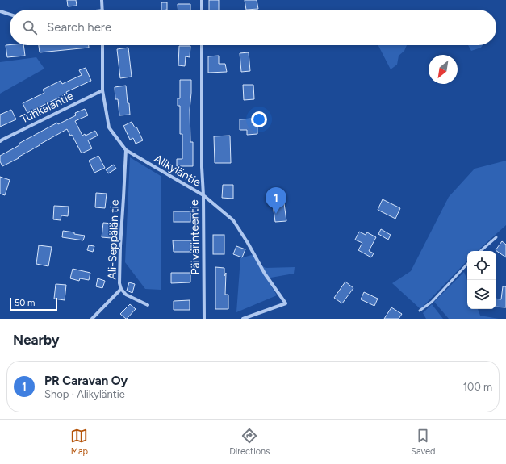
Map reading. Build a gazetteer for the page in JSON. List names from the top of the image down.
{
  "streets": {
    "street": [
      "Tuhkalantie",
      "Alikyläntie",
      "Päivärinteentie",
      "Ali-Seppälän tie"
    ]
  },
  "crossings": [
    ["Tuhkalantie", "Alikyläntie"],
    ["Alikyläntie", "Päivärinteentie"],
    ["Alikyläntie", "Ali-Seppälän tie"]
  ],
  "scale_bar": "50 m",
  "north": "bottom left",
  "page": {
    "search": "Search here",
    "pins": "1",
    "scale": "50 m",
    "heading": "Nearby",
    "list": [
      {
        "mark": "1",
        "name": "PR Caravan Oy",
        "note": "Shop · Alikyläntie",
        "value": "100 m"
      }
    ],
    "nav": ["Map", "Directions", "Saved"]
  }
}
